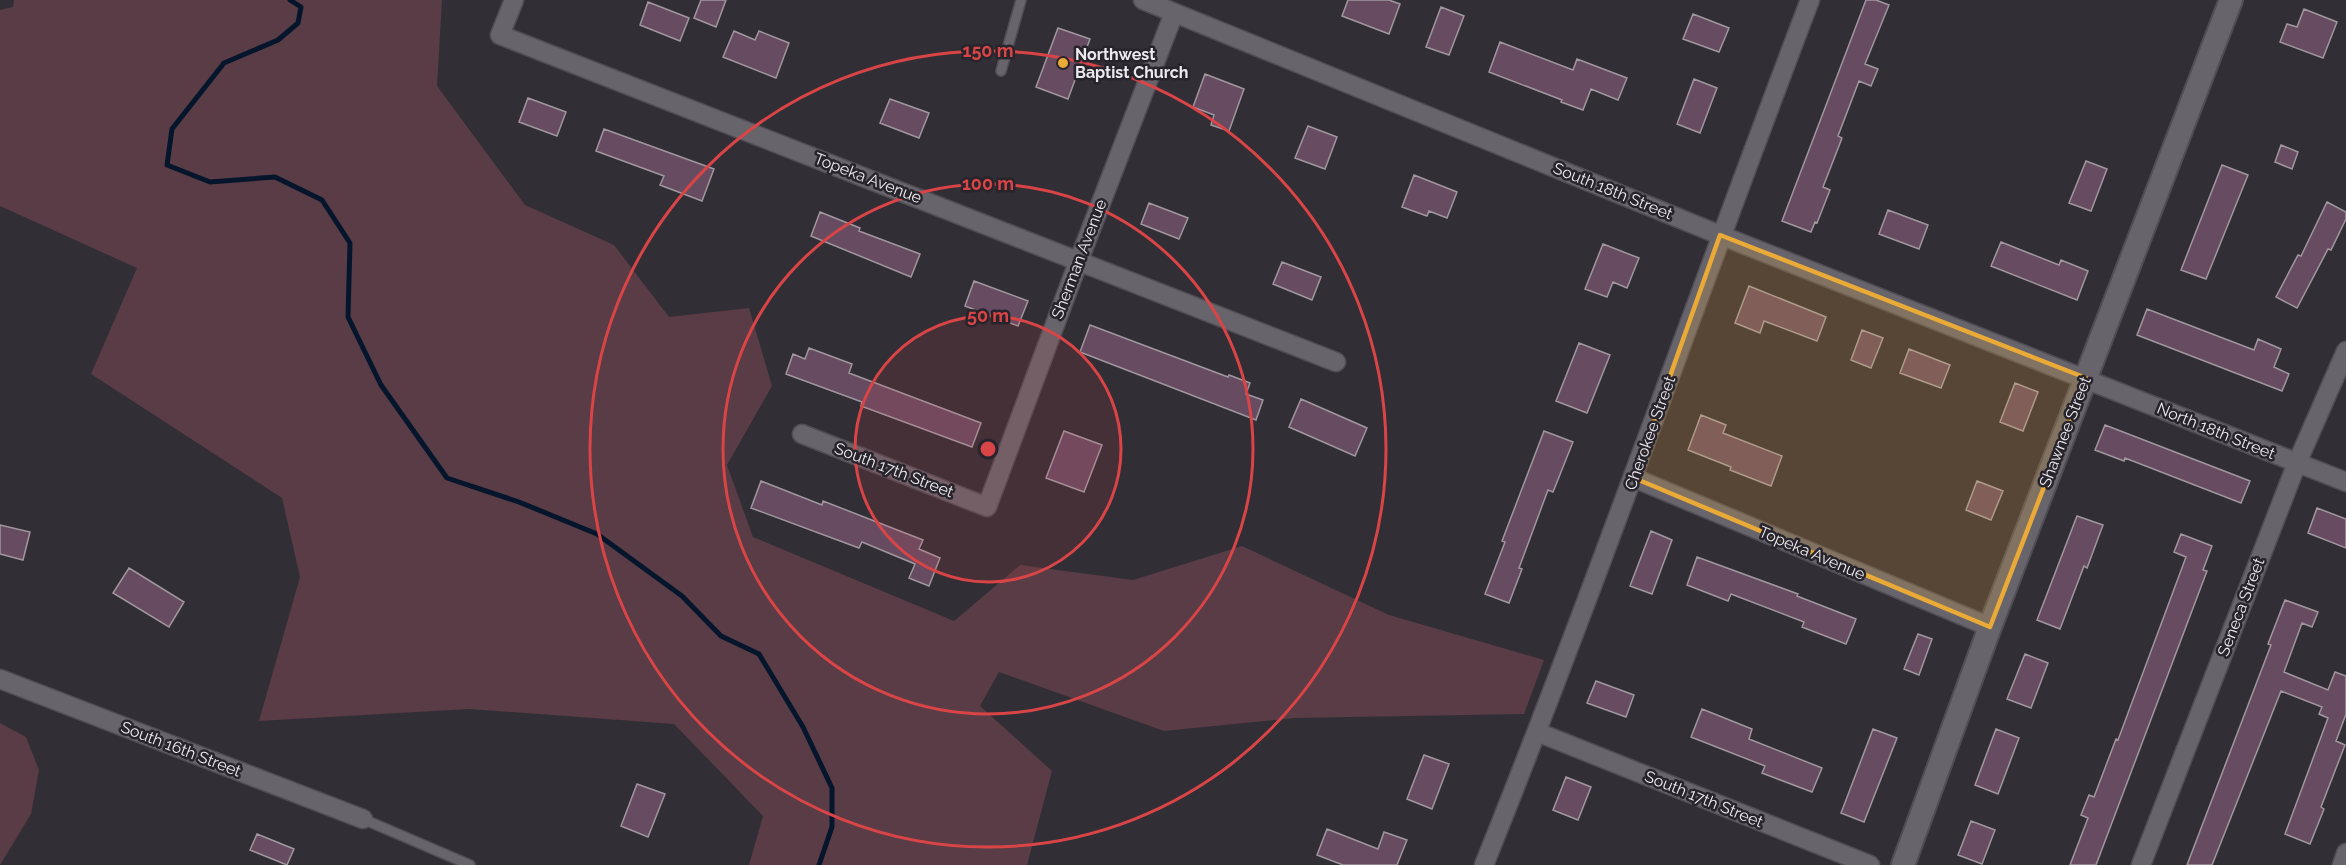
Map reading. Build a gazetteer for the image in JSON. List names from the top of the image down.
{
  "streets": {
    "street": [
      "Topeka Avenue",
      "South 18th Street",
      "Sherman Avenue",
      "North 18th Street",
      "Shawnee Street",
      "Cherokee Street",
      "South 17th Street",
      "Seneca Street",
      "South 16th Street"
    ]
  },
  "crossings": [
    ["Topeka Avenue", "Sherman Avenue"],
    ["Topeka Avenue", "Shawnee Street"],
    ["Topeka Avenue", "Cherokee Street"],
    ["South 18th Street", "Sherman Avenue"],
    ["South 18th Street", "North 18th Street"],
    ["South 18th Street", "Shawnee Street"],
    ["South 18th Street", "Cherokee Street"],
    ["Sherman Avenue", "South 17th Street"],
    ["North 18th Street", "Shawnee Street"],
    ["North 18th Street", "Seneca Street"],
    ["Cherokee Street", "South 17th Street"]
  ],
  "places": ["Northwest Baptist Church"],
  "rings": ["150 m", "100 m", "50 m"]
}
